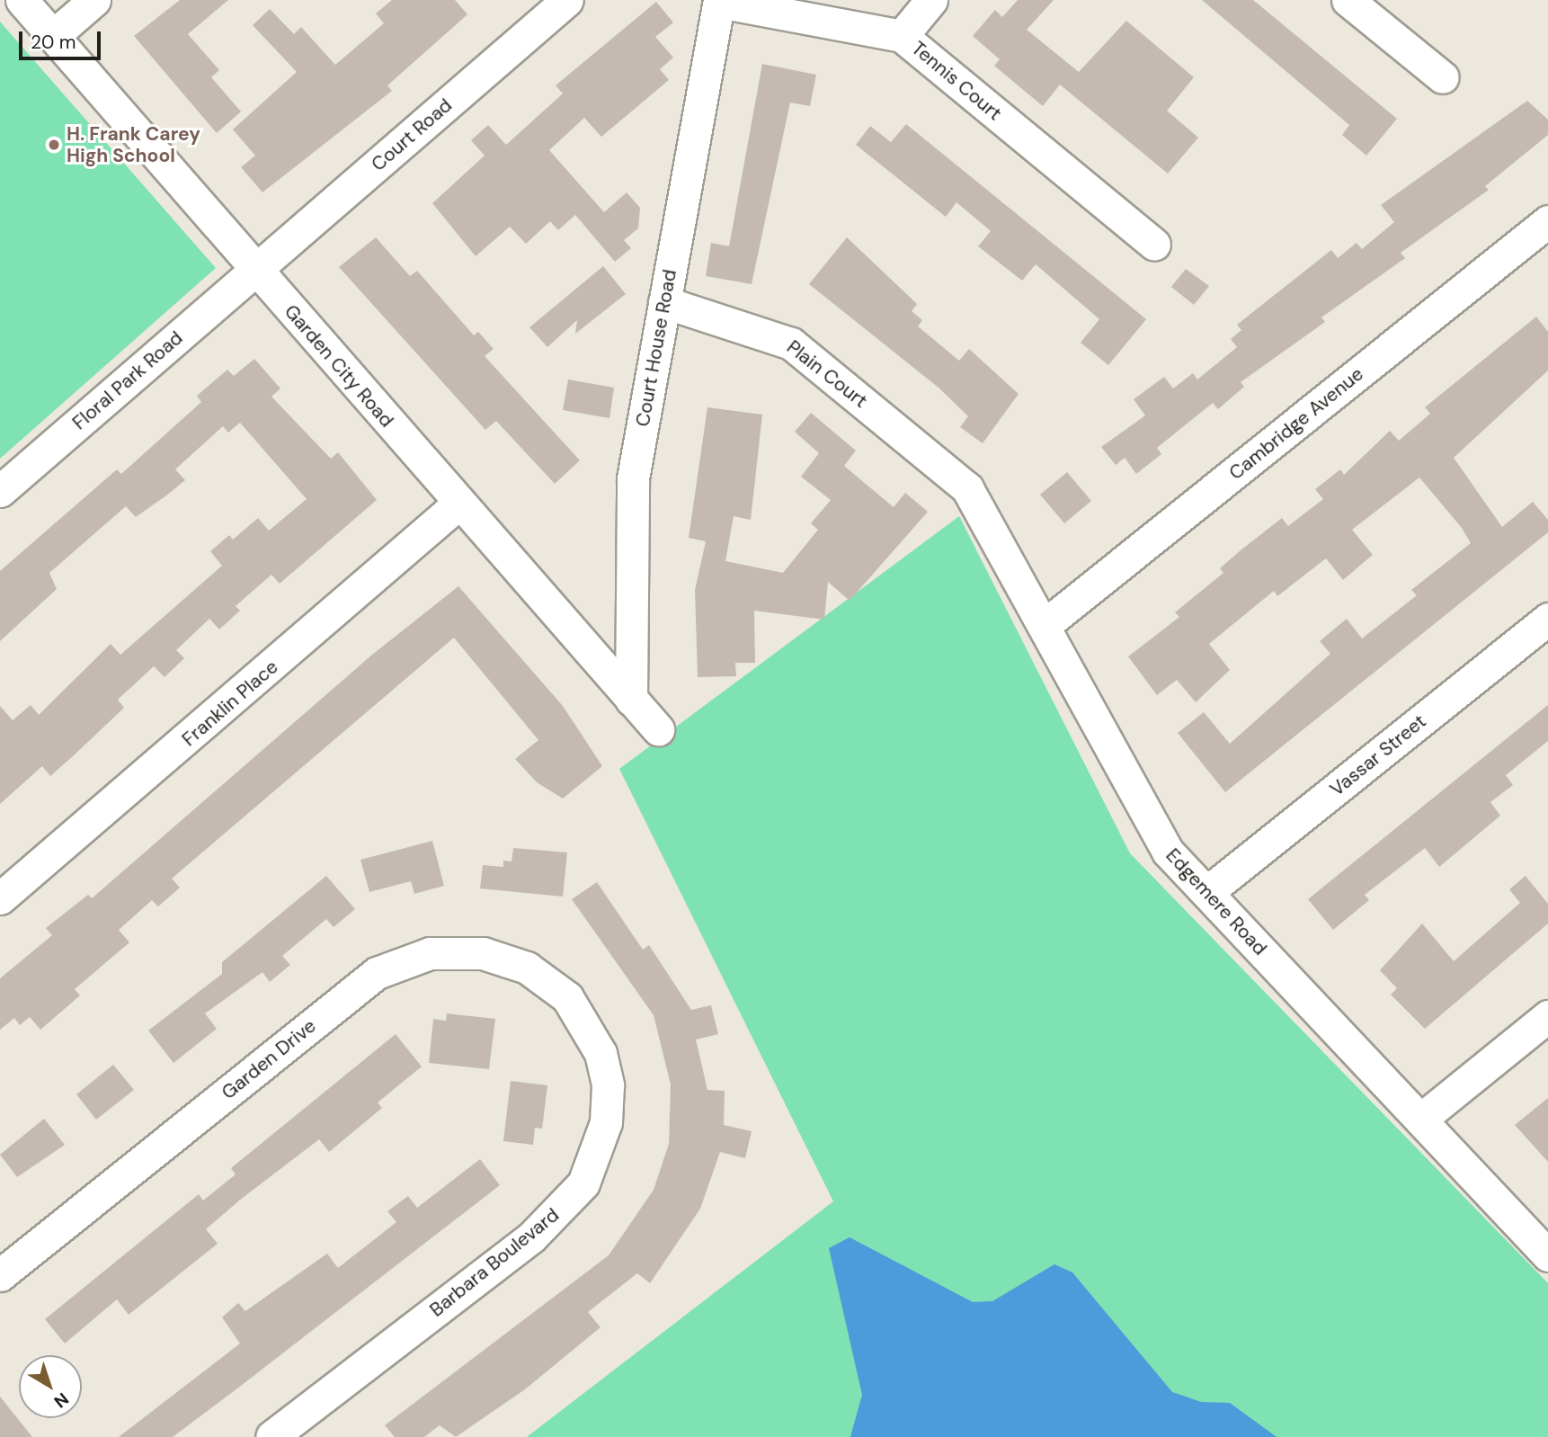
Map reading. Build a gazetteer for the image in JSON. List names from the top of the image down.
{
  "streets": {
    "street": [
      "Tennis Court",
      "Court Road",
      "Court House Road",
      "Garden City Road",
      "Plain Court",
      "Floral Park Road",
      "Cambridge Avenue",
      "Franklin Place",
      "Vassar Street",
      "Edgemere Road",
      "Garden Drive",
      "Barbara Boulevard"
    ]
  },
  "crossings": [
    ["Tennis Court", "Court House Road"],
    ["Court Road", "Garden City Road"],
    ["Court Road", "Floral Park Road"],
    ["Court House Road", "Garden City Road"],
    ["Court House Road", "Plain Court"],
    ["Garden City Road", "Floral Park Road"],
    ["Garden City Road", "Franklin Place"],
    ["Plain Court", "Edgemere Road"],
    ["Cambridge Avenue", "Edgemere Road"],
    ["Vassar Street", "Edgemere Road"],
    ["Garden Drive", "Barbara Boulevard"]
  ],
  "places": ["H. Frank Carey High School"],
  "scale_bar": "20 m",
  "north": "bottom right"
}
